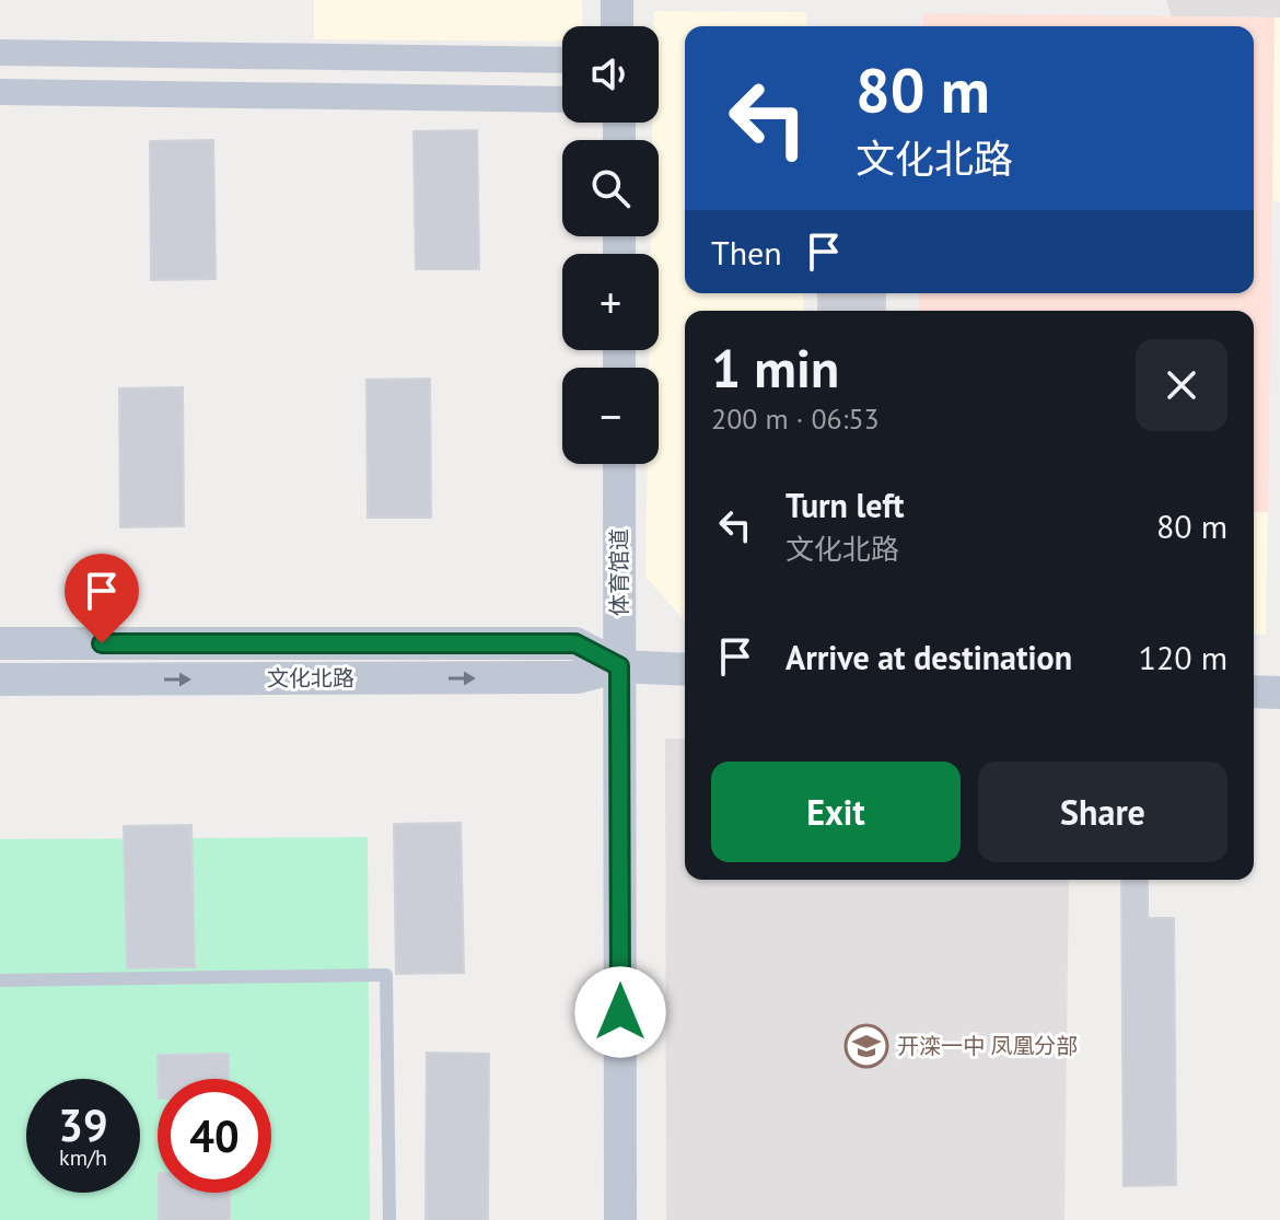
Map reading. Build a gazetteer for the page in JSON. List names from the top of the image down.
{
  "streets": {
    "street": ["体育馆道", "文化北路"]
  },
  "crossings": [
    ["体育馆道", "文化北路"]
  ],
  "places": {
    "school or university": ["开滦一中 凤凰分部"]
  },
  "page": {
    "map_buttons": ["+", "−"],
    "turn": ["80 m", "文化北路"],
    "then": "Then",
    "heading": ["1 min", "200 m · 06:53"],
    "list": [
      {
        "name": "Turn left",
        "note": "文化北路",
        "value": "80 m"
      },
      {
        "name": "Arrive at destination",
        "value": "120 m"
      }
    ],
    "buttons": ["Exit", "Share"],
    "speed": "39 km/h",
    "limit": "40"
  }
}
